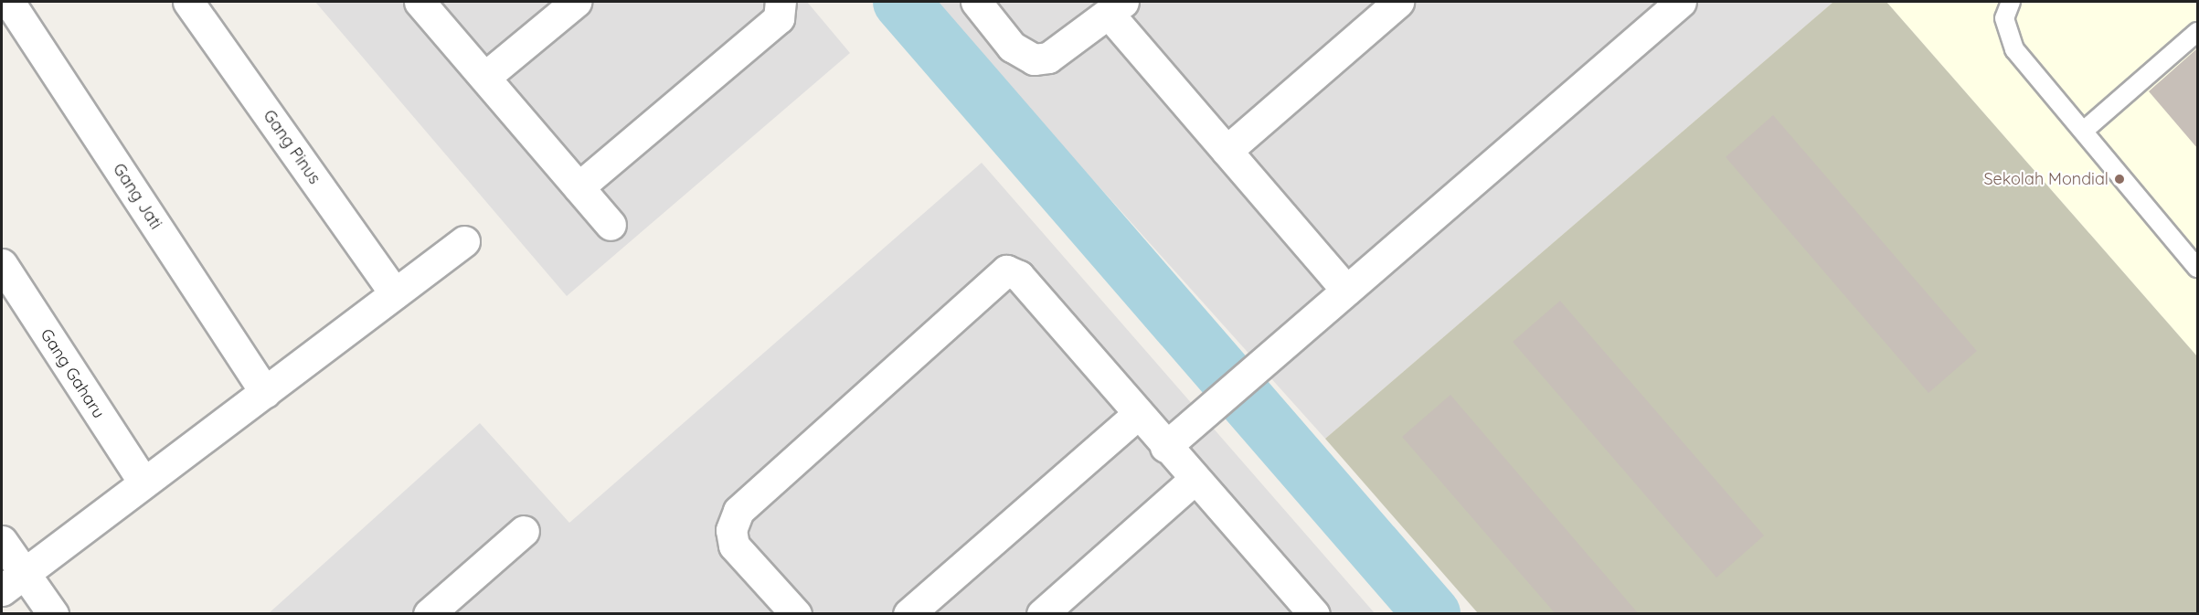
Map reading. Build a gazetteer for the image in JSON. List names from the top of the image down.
{
  "streets": {
    "street": ["Gang Pinus", "Gang Jati", "Gang Gaharu"]
  },
  "places": ["Sekolah Mondial"]
}
